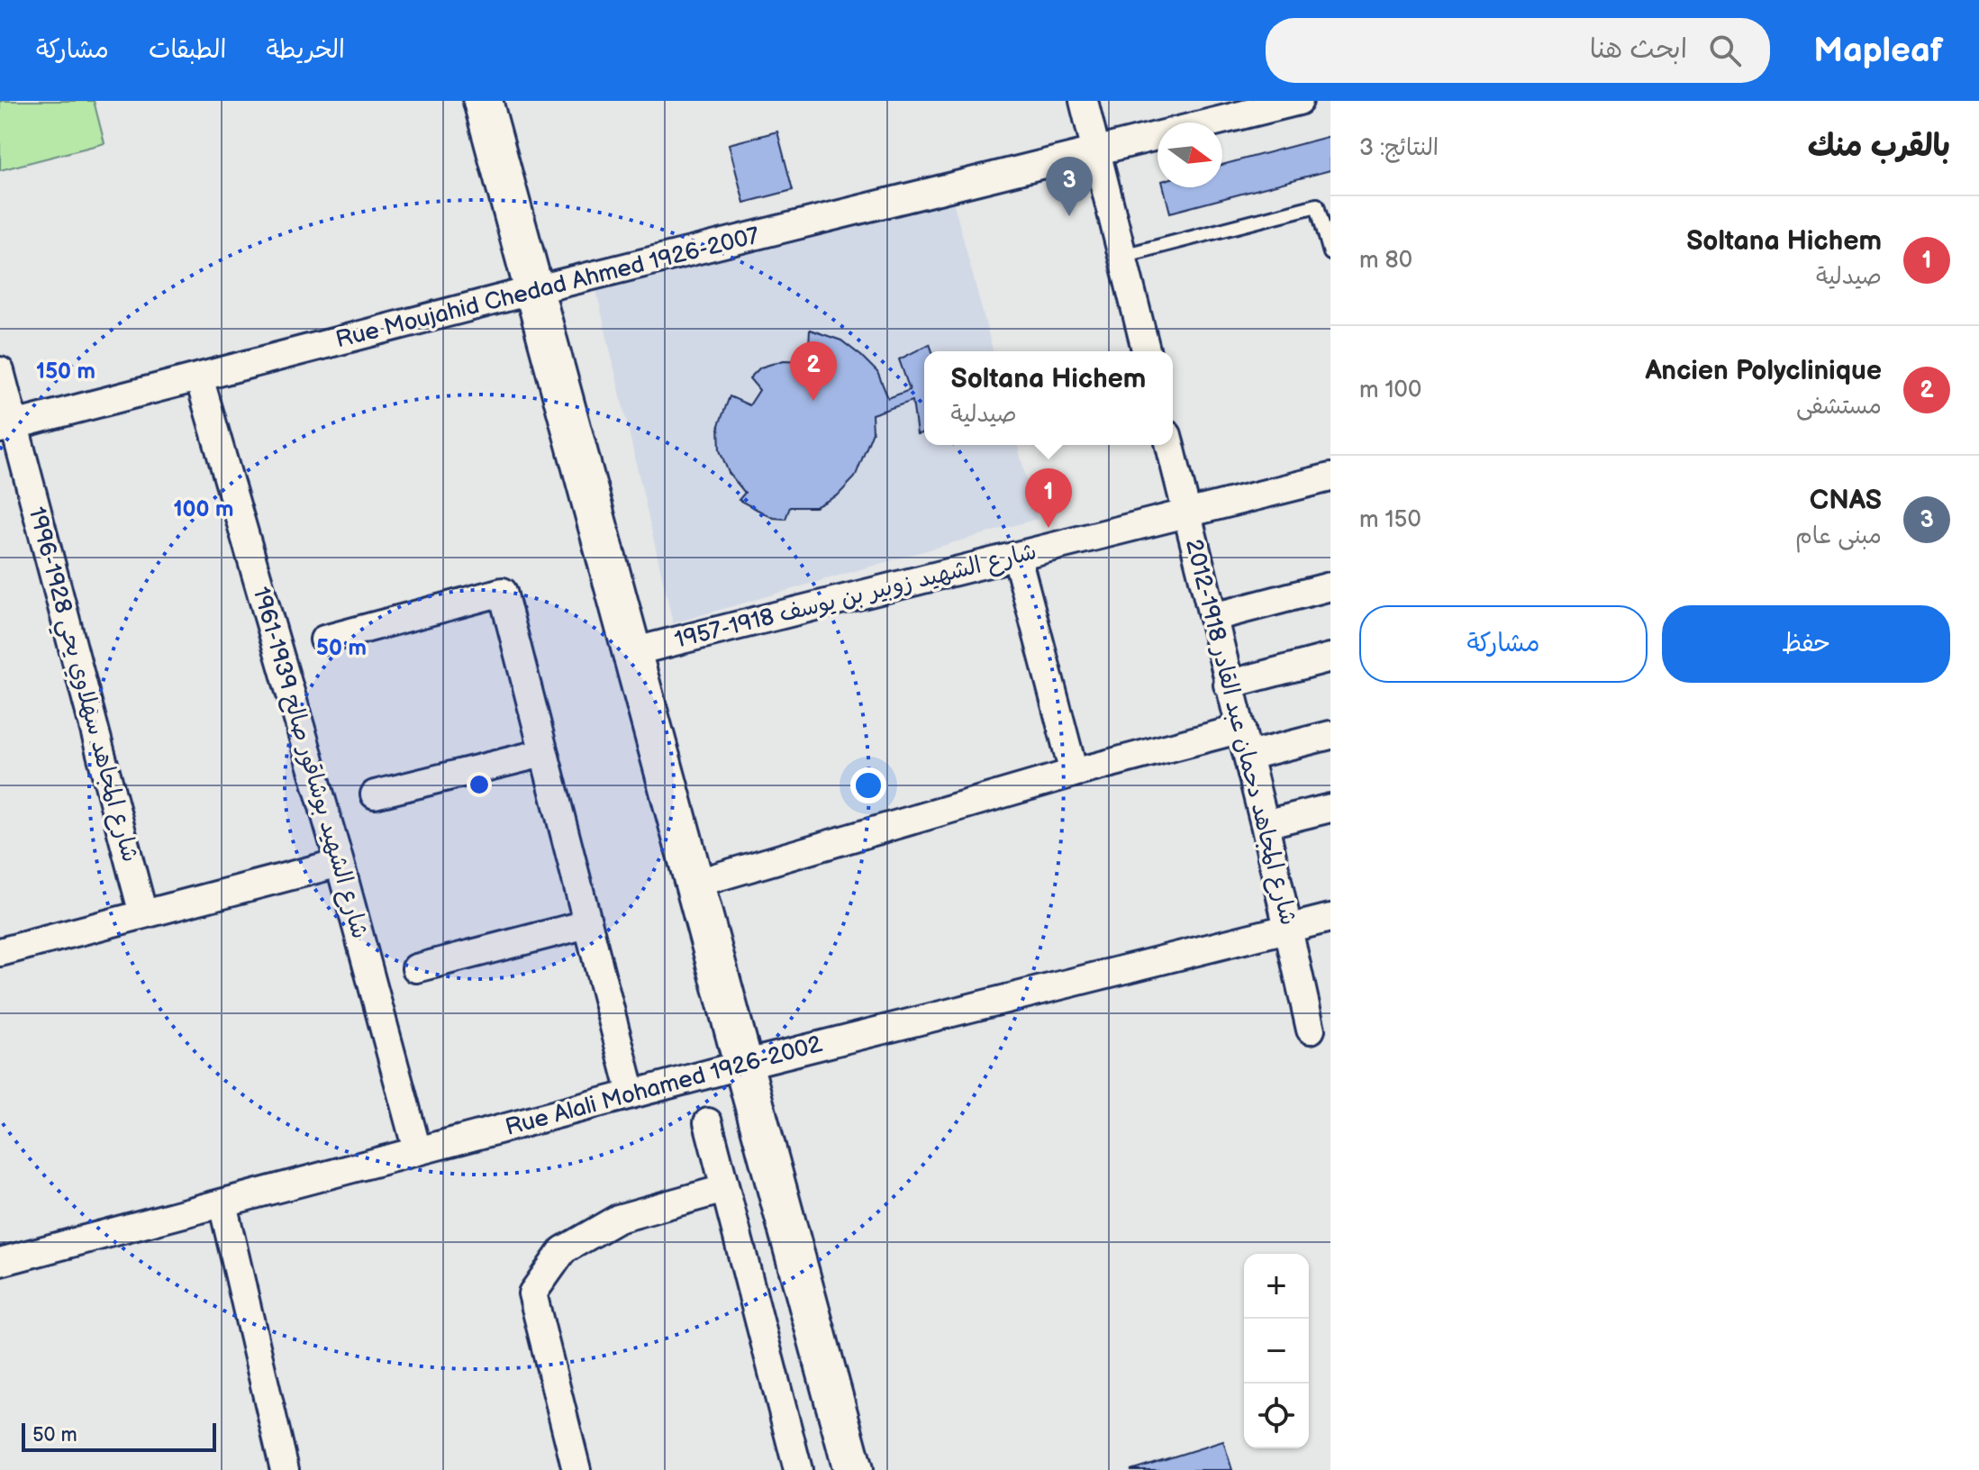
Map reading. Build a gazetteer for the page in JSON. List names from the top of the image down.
{
  "streets": {
    "street": [
      "Rue Moujahid Chedad Ahmed 1926-2007",
      "شارع الشهيد زوبير بن يوسف 1918-1957",
      "شارع المجاهد سهلاوي يحي 1928-1996",
      "شارع المجاهد دحمان عبد القادر 1918-2012",
      "شارع الشهيد بوشاقور صالح 1939-1961",
      "Rue Alali Mohamed 1926-2002"
    ]
  },
  "crossings": [
    ["Rue Moujahid Chedad Ahmed 1926-2007", "شارع المجاهد سهلاوي يحي 1928-1996"],
    ["Rue Moujahid Chedad Ahmed 1926-2007", "شارع الشهيد بوشاقور صالح 1939-1961"],
    ["شارع الشهيد زوبير بن يوسف 1918-1957", "شارع المجاهد دحمان عبد القادر 1918-2012"],
    ["شارع المجاهد دحمان عبد القادر 1918-2012", "Rue Alali Mohamed 1926-2002"],
    ["شارع الشهيد بوشاقور صالح 1939-1961", "Rue Alali Mohamed 1926-2002"]
  ],
  "scale_bar": "50 m",
  "north": "right",
  "page": {
    "header": "Mapleaf",
    "search": "ابحث هنا",
    "nav": ["الخريطة", "الطبقات", "مشاركة"],
    "heading": ["بالقرب منك", "النتائج: 3"],
    "pins": ["3", "2", "1"],
    "list": [
      {
        "mark": "1",
        "name": "Soltana Hichem",
        "note": "صيدلية",
        "value": "80 m"
      },
      {
        "mark": "2",
        "name": "Ancien Polyclinique",
        "note": "مستشفى",
        "value": "100 m"
      },
      {
        "mark": "3",
        "name": "CNAS",
        "note": "مبنى عام",
        "value": "150 m"
      }
    ],
    "popup": ["Soltana Hichem", "صيدلية"],
    "buttons": ["حفظ", "مشاركة"],
    "map_buttons": ["+", "−"],
    "scale": "50 m"
  },
  "rings": ["150 m", "100 m", "50 m"]
}
